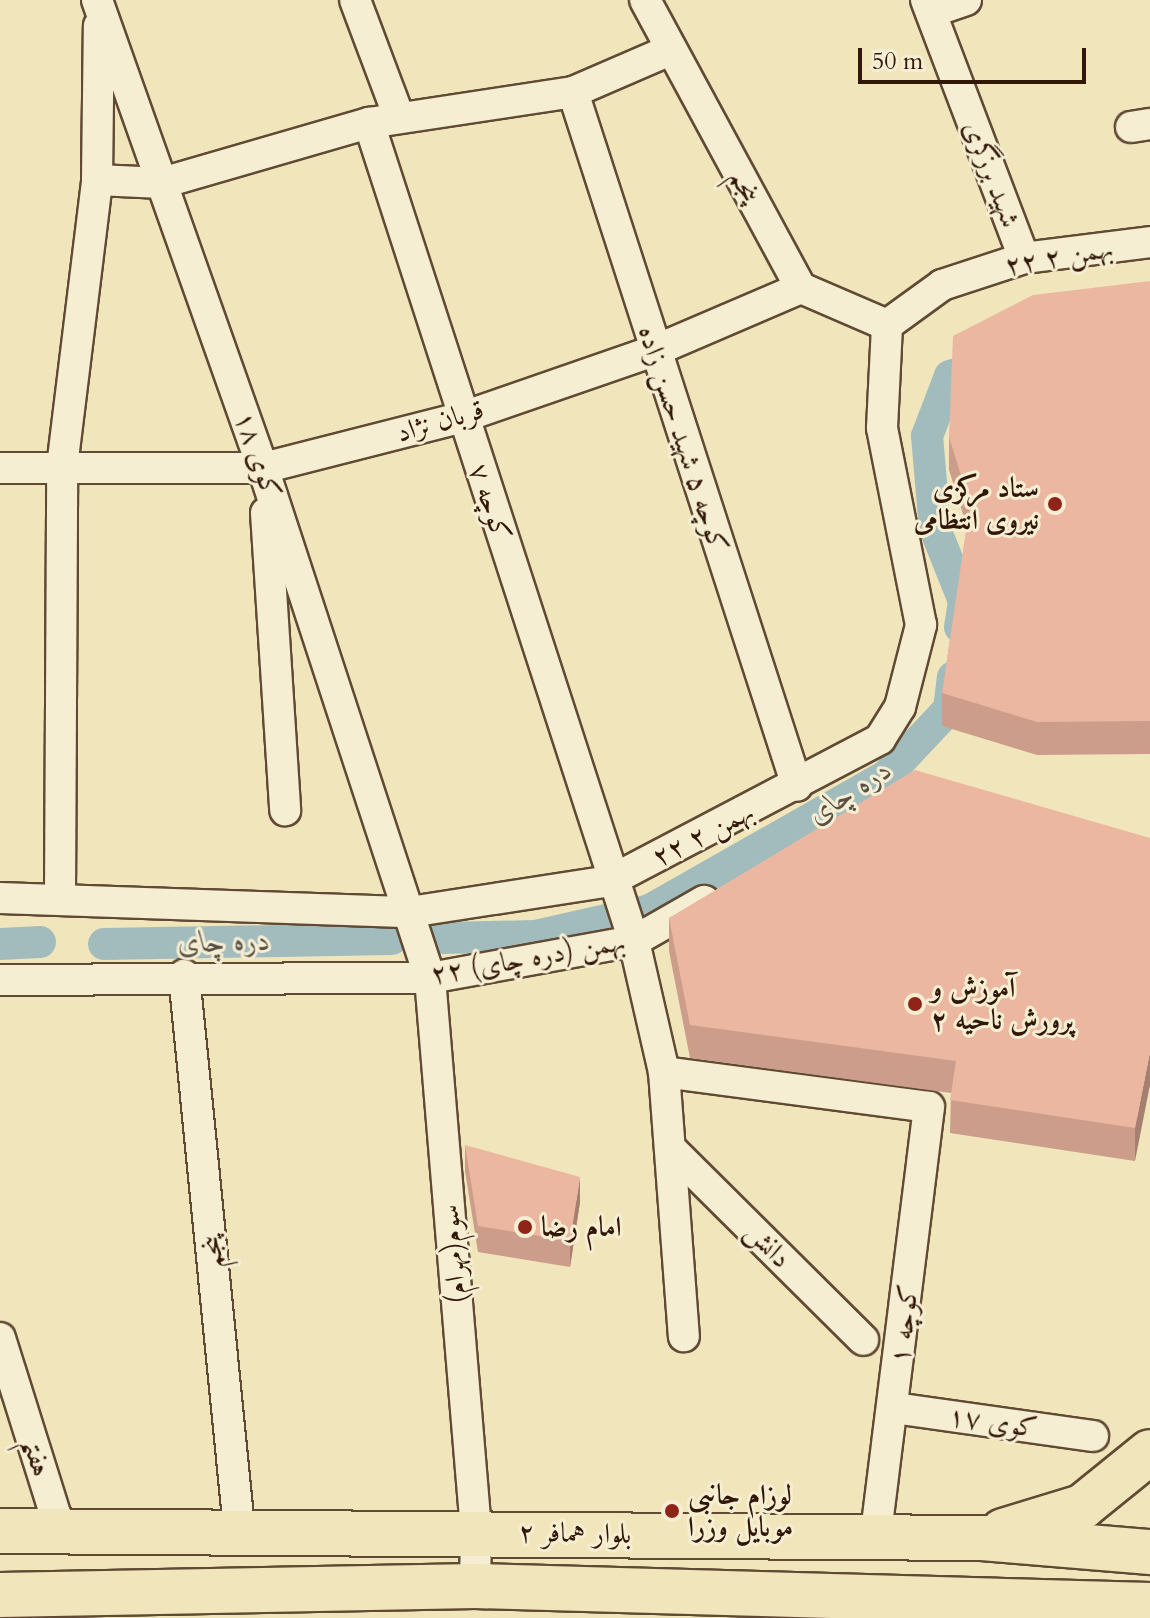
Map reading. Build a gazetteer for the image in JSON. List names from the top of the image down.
{
  "streets": {
    "main road": ["بلوار همافر ۲"],
    "street": [
      "شهید برزگری",
      "پنجم",
      "۲۲ بهمن ۲",
      "قربان نژاد",
      "کوچه ۵ شهید حسن زاده",
      "کوی ۱۸",
      "کوچه ۷",
      "۲۲ بهمن (دره چای)",
      "دانش",
      "سوم(مهرام)",
      "کوچه ۱",
      "کوی ۱۷",
      "هفتم"
    ]
  },
  "crossings": [
    ["شهید برزگری", "۲۲ بهمن ۲"],
    ["پنجم", "قربان نژاد"],
    ["پنجم", "۲۲ بهمن (دره چای)"],
    ["پنجم", "بلوار همافر ۲"],
    ["۲۲ بهمن ۲", "کوچه ۵ شهید حسن زاده"],
    ["۲۲ بهمن ۲", "کوی ۱۸"],
    ["۲۲ بهمن ۲", "کوچه ۷"],
    ["قربان نژاد", "کوچه ۵ شهید حسن زاده"],
    ["قربان نژاد", "کوی ۱۸"],
    ["قربان نژاد", "کوچه ۷"],
    ["کوی ۱۸", "۲۲ بهمن (دره چای)"],
    ["کوی ۱۸", "سوم(مهرام)"],
    ["کوچه ۷", "۲۲ بهمن (دره چای)"],
    ["کوچه ۷", "دانش"],
    ["کوچه ۷", "کوچه ۱"],
    ["۲۲ بهمن (دره چای)", "سوم(مهرام)"],
    ["سوم(مهرام)", "بلوار همافر ۲"],
    ["کوچه ۱", "کوی ۱۷"],
    ["کوچه ۱", "بلوار همافر ۲"],
    ["هفتم", "بلوار همافر ۲"]
  ],
  "water": ["دره چای"],
  "places": [
    "ستاد مرکزی نیروی انتظامی",
    "آموزش و پرورش ناحیه ۲",
    "امام رضا",
    "لوزام جانبی موبایل وزرا"
  ],
  "scale_bar": "50 m"
}
